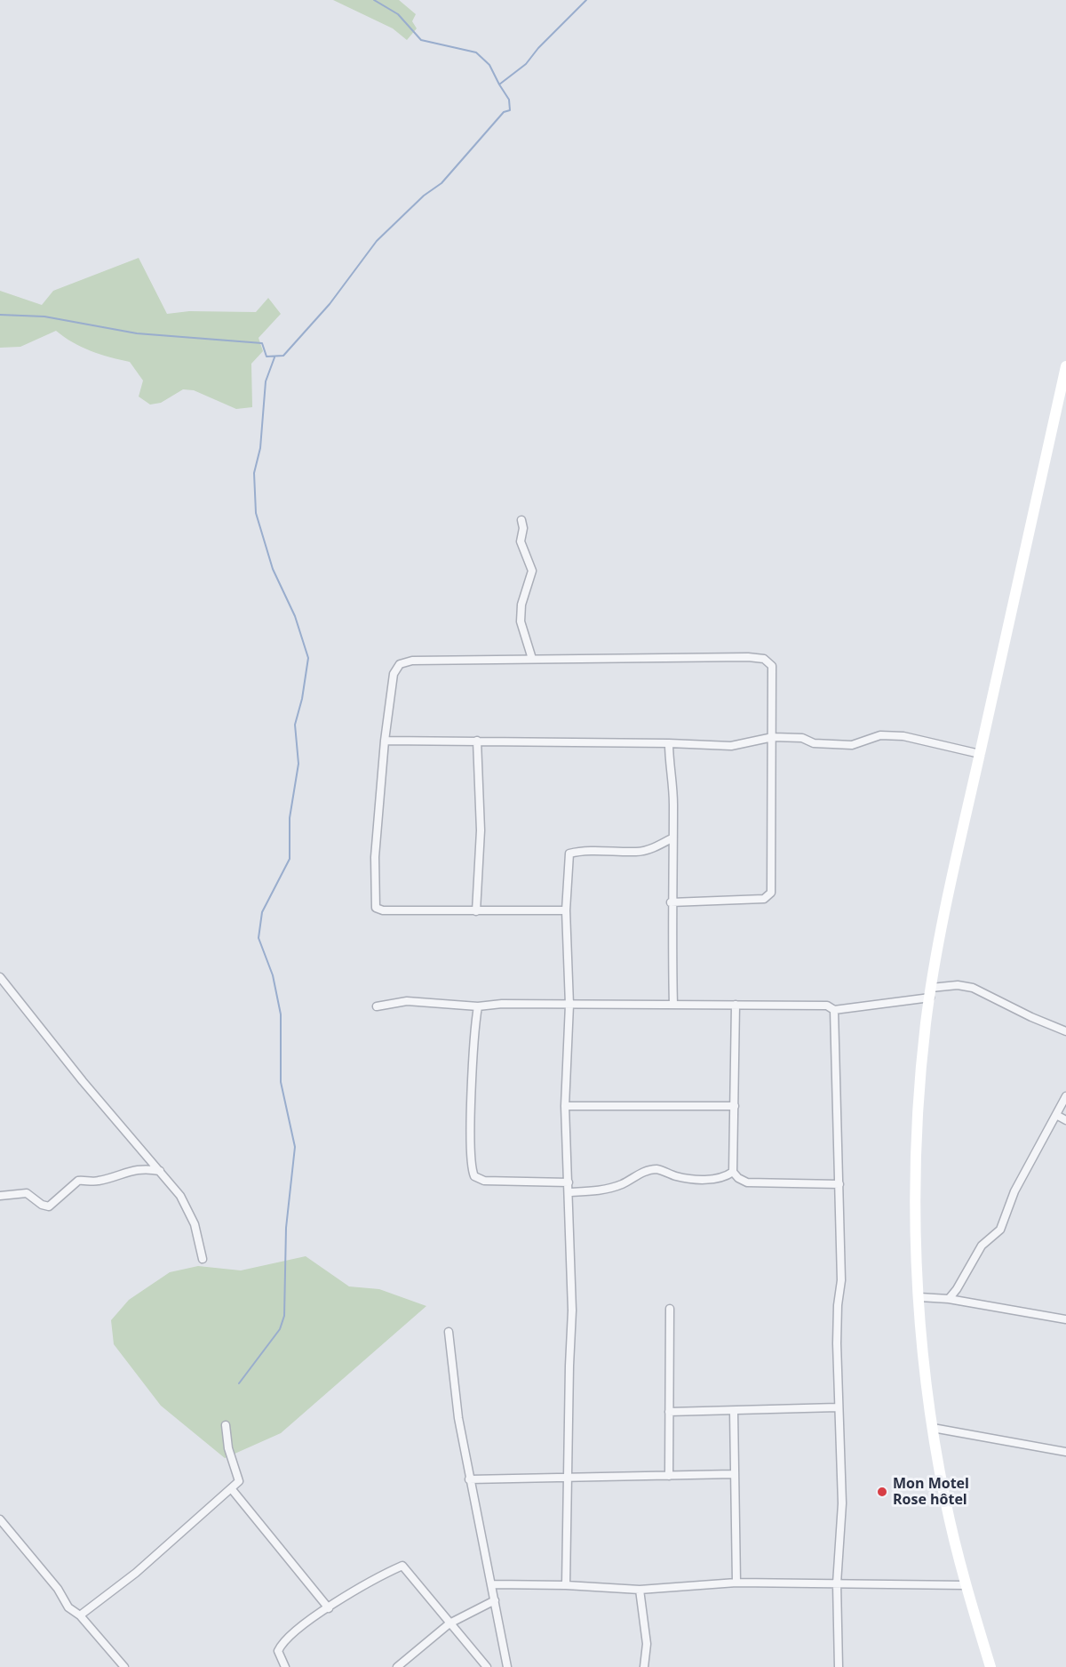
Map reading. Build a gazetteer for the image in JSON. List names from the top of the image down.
{
  "places": ["Mon Motel Rose hôtel"]
}
